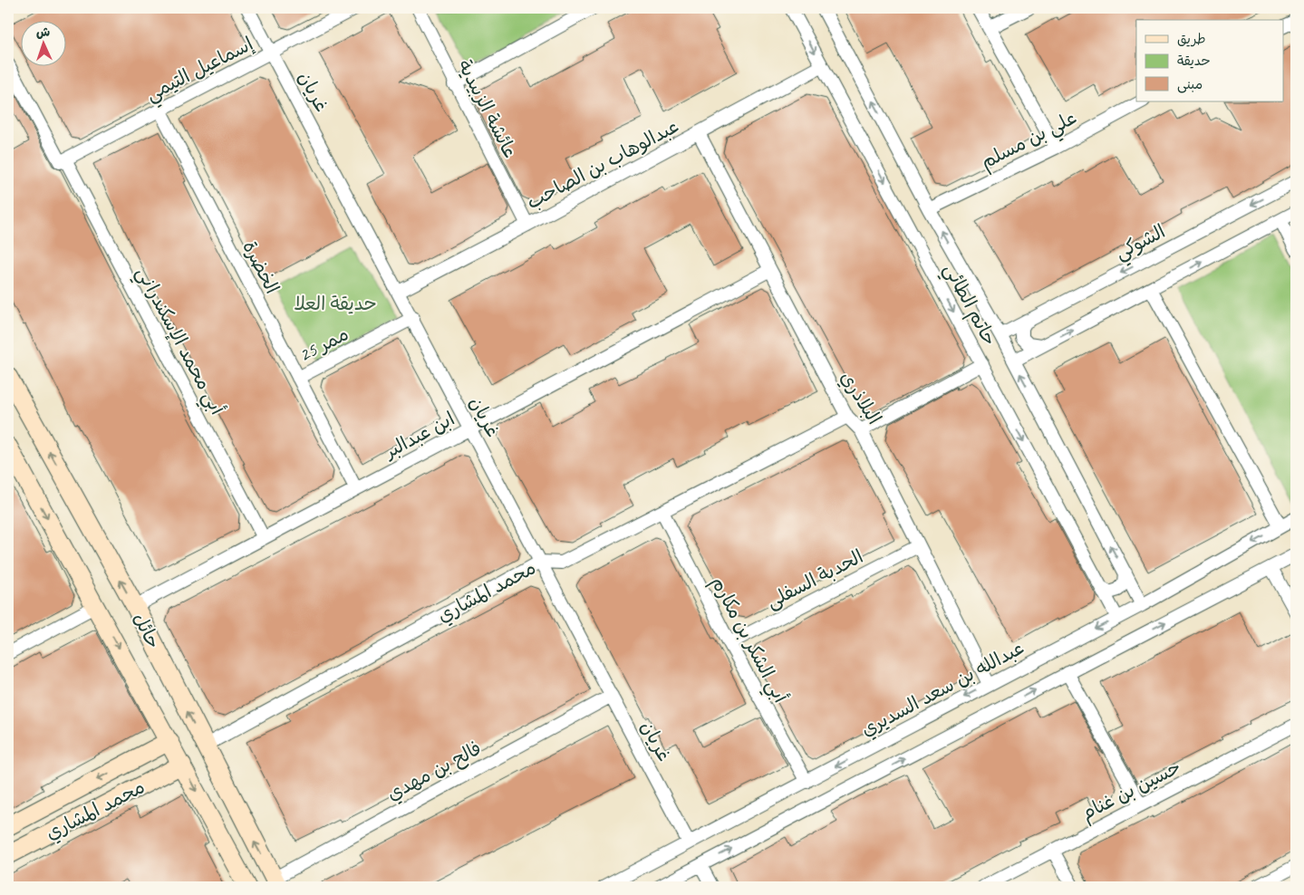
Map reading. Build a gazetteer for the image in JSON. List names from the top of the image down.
{
  "streets": {
    "street": [
      "إسماعيل التيمي",
      "غريان",
      "عائشة الزبيدية",
      "علي بن مسلم",
      "عبدالوهاب بن الصاحب",
      "الشوكي",
      "الخضرة",
      "حاتم الطائي",
      "أبي محمد الإسكندراني",
      "ممر 25",
      "البلاذري",
      "ابن عبدالبر",
      "الحدبة السفلى",
      "محمد المشاري",
      "حائل",
      "أبي الشكر بن مكارم",
      "عبدالله بن سعد السديري",
      "فالح بن مهدي",
      "حسين بن غنام"
    ]
  },
  "crossings": [
    ["إسماعيل التيمي", "غريان"],
    ["إسماعيل التيمي", "الخضرة"],
    ["إسماعيل التيمي", "أبي محمد الإسكندراني"],
    ["غريان", "عبدالوهاب بن الصاحب"],
    ["غريان", "ممر 25"],
    ["غريان", "ابن عبدالبر"],
    ["غريان", "محمد المشاري"],
    ["غريان", "عبدالله بن سعد السديري"],
    ["غريان", "فالح بن مهدي"],
    ["عائشة الزبيدية", "عبدالوهاب بن الصاحب"],
    ["علي بن مسلم", "حاتم الطائي"],
    ["عبدالوهاب بن الصاحب", "حاتم الطائي"],
    ["عبدالوهاب بن الصاحب", "البلاذري"],
    ["الشوكي", "حاتم الطائي"],
    ["الخضرة", "ممر 25"],
    ["الخضرة", "ابن عبدالبر"],
    ["حاتم الطائي", "عبدالله بن سعد السديري"],
    ["أبي محمد الإسكندراني", "ابن عبدالبر"],
    ["البلاذري", "ابن عبدالبر"],
    ["البلاذري", "الحدبة السفلى"],
    ["البلاذري", "محمد المشاري"],
    ["البلاذري", "عبدالله بن سعد السديري"],
    ["ابن عبدالبر", "حائل"],
    ["الحدبة السفلى", "أبي الشكر بن مكارم"],
    ["محمد المشاري", "حائل"],
    ["محمد المشاري", "أبي الشكر بن مكارم"],
    ["حائل", "فالح بن مهدي"],
    ["أبي الشكر بن مكارم", "عبدالله بن سعد السديري"]
  ],
  "parks": ["حديقة العلا"],
  "legend": ["طريق", "حديقة", "مبنى"],
  "north": "top"
}
